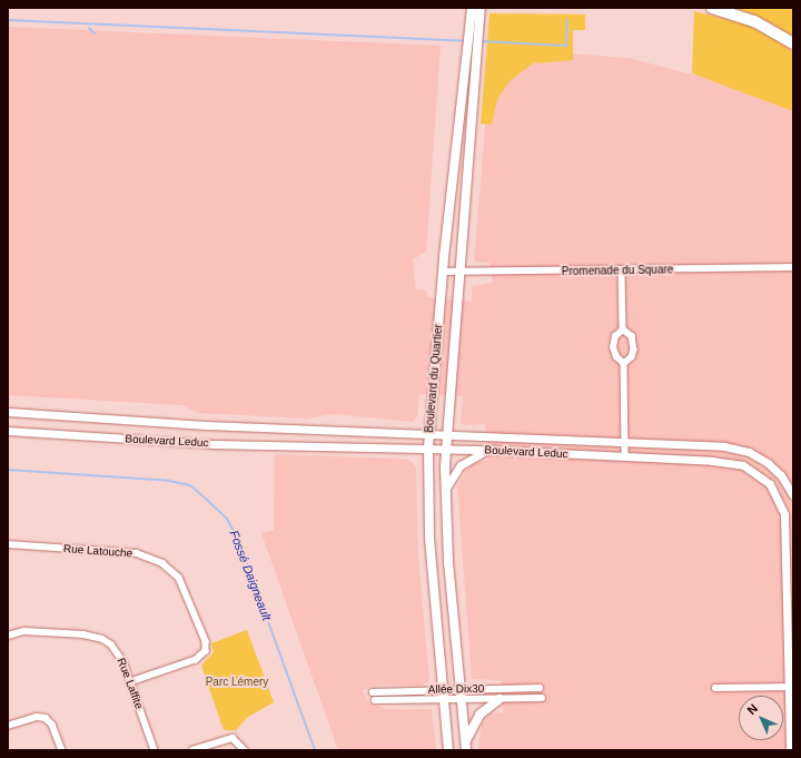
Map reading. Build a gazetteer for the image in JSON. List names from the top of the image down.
{
  "streets": {
    "main road": ["Boulevard du Quartier"],
    "street": [
      "Promenade du Square",
      "Boulevard Leduc",
      "Rue Latouche",
      "Rue Laffite",
      "Allée Dix30"
    ]
  },
  "crossings": [
    ["Promenade du Square", "Boulevard du Quartier"],
    ["Boulevard du Quartier", "Boulevard Leduc"],
    ["Boulevard du Quartier", "Allée Dix30"],
    ["Rue Latouche", "Rue Laffite"]
  ],
  "water": ["Fossé Daigneault"],
  "parks": ["Parc Lémery"],
  "north": "top left"
}
